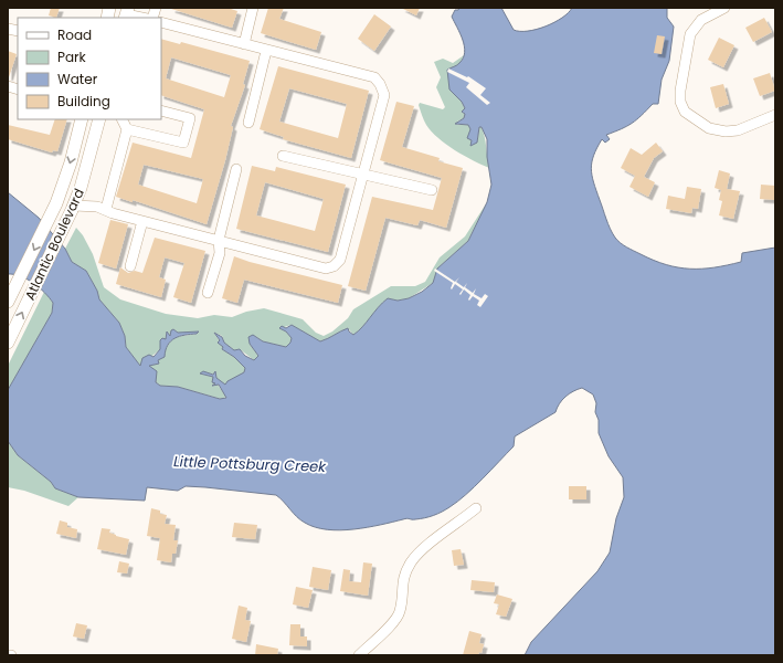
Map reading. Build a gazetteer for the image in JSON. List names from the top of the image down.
{
  "streets": {
    "main road": ["Atlantic Boulevard"]
  },
  "water": ["Little Pottsburg Creek"],
  "legend": [
    "Road",
    "Park",
    "Water",
    "Building"
  ]
}
